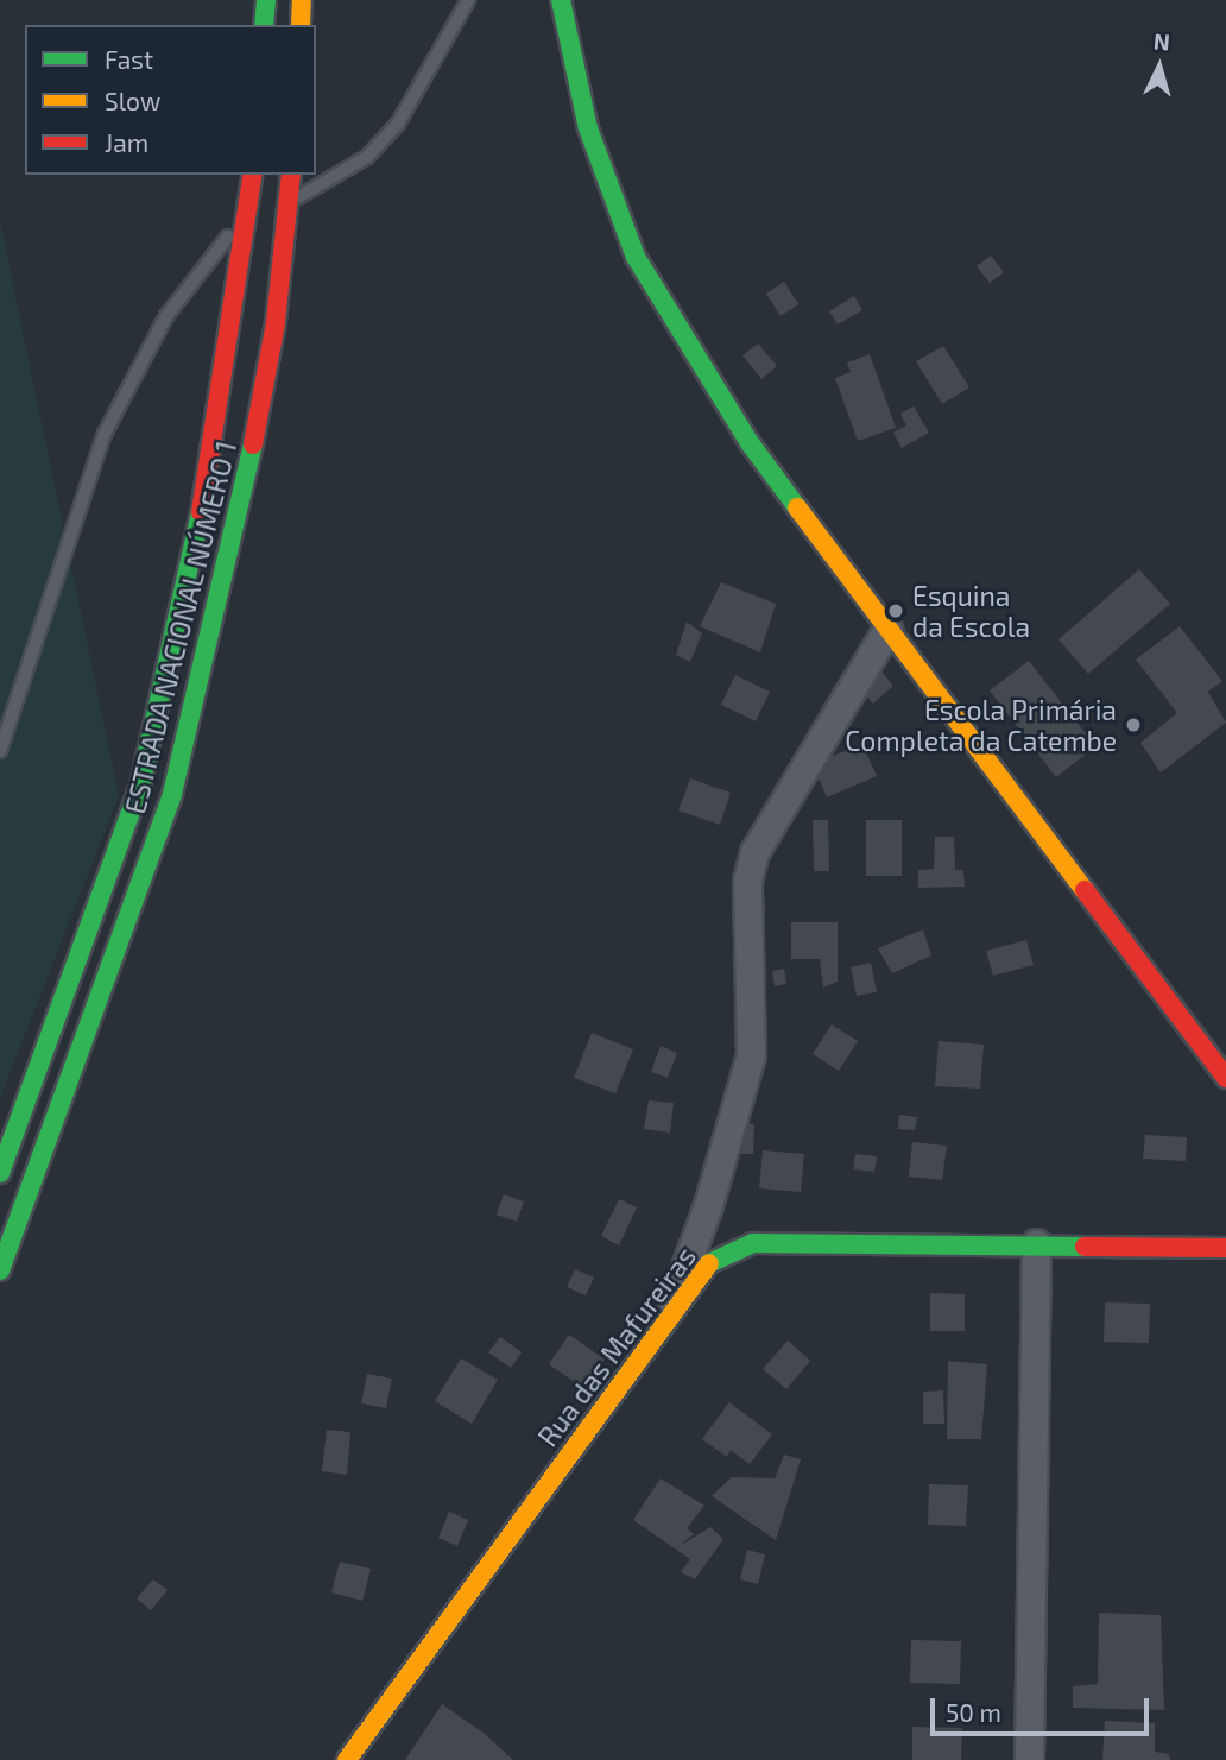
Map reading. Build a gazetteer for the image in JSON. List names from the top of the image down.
{
  "streets": {
    "main road": ["ESTRADA NACIONAL NÚMERO 1", "Rua das Mafureiras"]
  },
  "places": ["Esquina da Escola", "Escola Primária Completa da Catembe"],
  "legend": ["Fast", "Slow", "Jam"],
  "scale_bar": "50 m",
  "north": "top"
}
